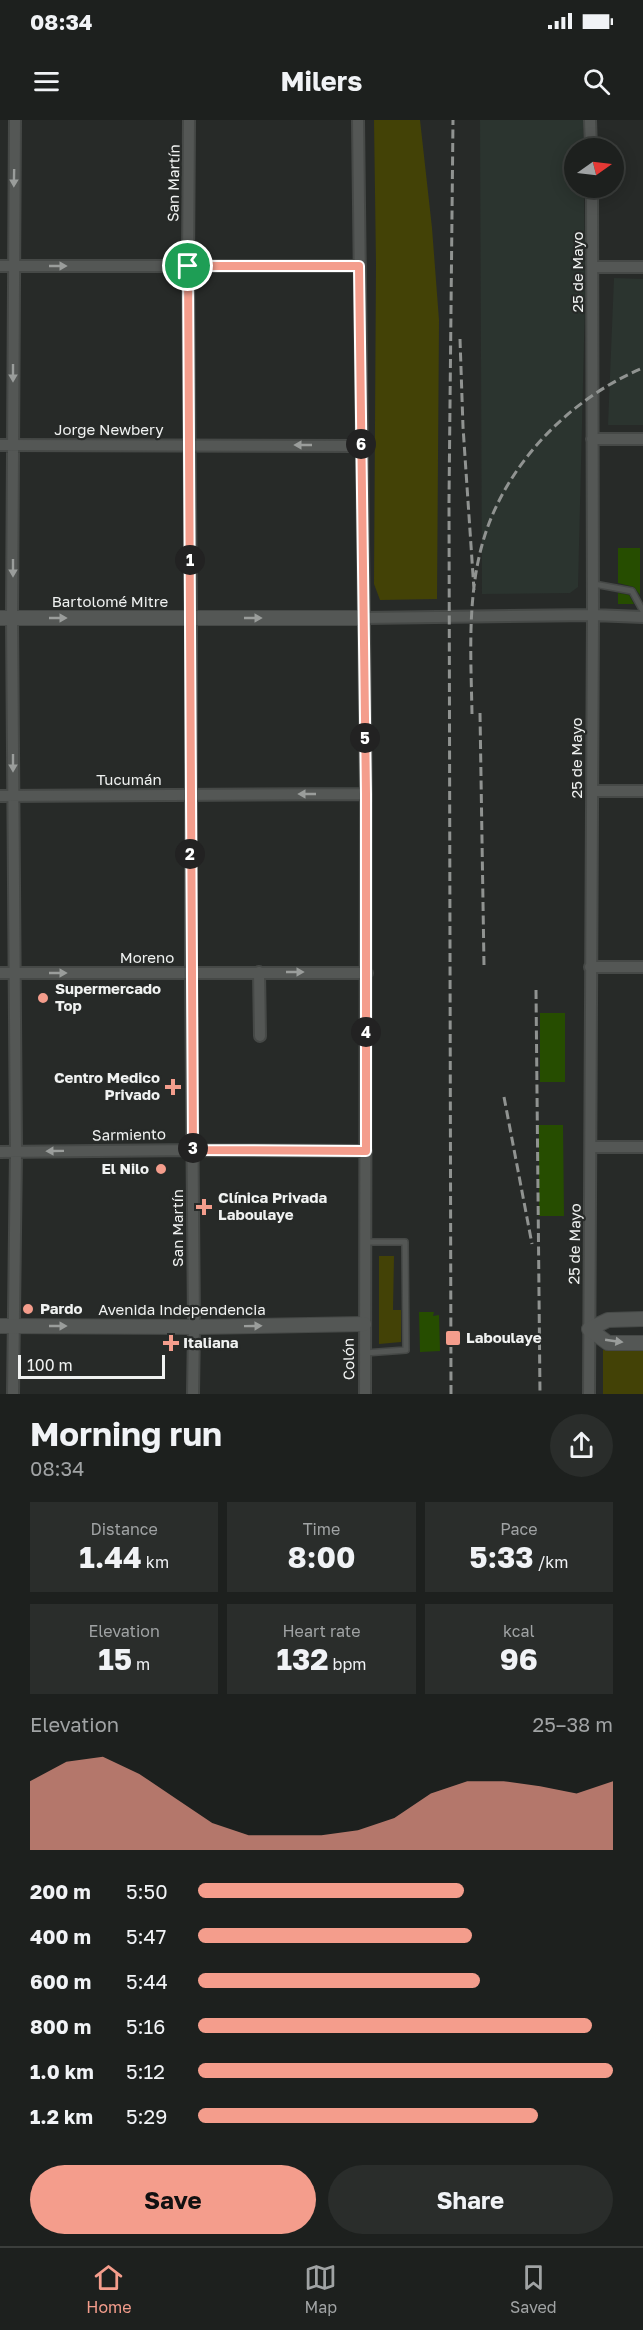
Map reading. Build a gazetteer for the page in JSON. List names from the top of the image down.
{
  "streets": {
    "main road": ["Bartolomé Mitre", "Avenida Independencia"],
    "street": [
      "San Martín",
      "25 de Mayo",
      "Jorge Newbery",
      "Tucumán",
      "Moreno",
      "Sarmiento",
      "Colón"
    ]
  },
  "crossings": [
    ["San Martín", "Jorge Newbery"],
    ["San Martín", "Bartolomé Mitre"],
    ["San Martín", "Tucumán"],
    ["San Martín", "Moreno"],
    ["San Martín", "Sarmiento"],
    ["San Martín", "Avenida Independencia"],
    ["Jorge Newbery", "Colón"],
    ["Bartolomé Mitre", "Colón"],
    ["Tucumán", "Colón"],
    ["Moreno", "Colón"],
    ["Sarmiento", "Colón"],
    ["Avenida Independencia", "Colón"]
  ],
  "one_way": [
    "Jorge Newbery",
    "Bartolomé Mitre",
    "Tucumán",
    "Moreno",
    "Sarmiento",
    "Avenida Independencia"
  ],
  "places": {
    "other": ["Supermercado Top", "El Nilo", "Pardo"],
    "health": ["Centro Medico Privado", "Clínica Privada Laboulaye", "Italiana"],
    "transit": ["Laboulaye"]
  },
  "scale_bar": "100 m",
  "north": "right",
  "page": {
    "status": "08:34",
    "header": "Milers",
    "pins": [
      "6",
      "1",
      "5",
      "2",
      "4",
      "3"
    ],
    "scale": "100 m",
    "heading": ["Morning run", "08:34"],
    "stats": [
      ["Distance", "1.44 km"],
      ["Time", "8:00"],
      ["Pace", "5:33 /km"],
      ["Elevation", "15 m"],
      ["Heart rate", "132 bpm"],
      ["kcal", "96"]
    ],
    "chart": ["Elevation", "25–38 m"],
    "list": [
      {
        "name": "200 m",
        "note": "5:50"
      },
      {
        "name": "400 m",
        "note": "5:47"
      },
      {
        "name": "600 m",
        "note": "5:44"
      },
      {
        "name": "800 m",
        "note": "5:16"
      },
      {
        "name": "1.0 km",
        "note": "5:12"
      },
      {
        "name": "1.2 km",
        "note": "5:29"
      }
    ],
    "buttons": ["Save", "Share"],
    "tabs": ["Home", "Map", "Saved"]
  }
}
